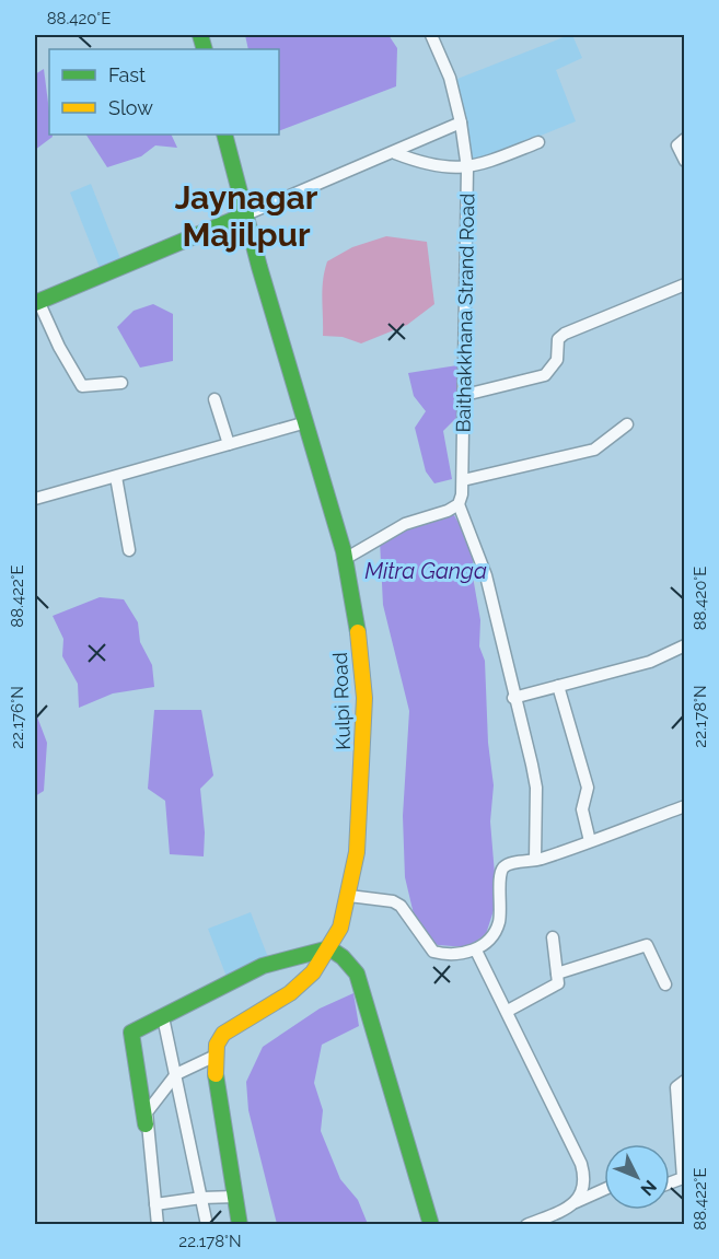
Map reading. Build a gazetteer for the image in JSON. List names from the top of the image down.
{
  "streets": {
    "main road": ["Kulpi Road"],
    "street": ["Baithakkhana Strand Road"]
  },
  "districts": ["Jaynagar Majilpur"],
  "water": ["Mitra Ganga"],
  "legend": ["Fast", "Slow"],
  "north": "bottom right",
  "coordinates": [
    "88.420°E",
    "88.422°E",
    "22.178°N",
    "22.176°N"
  ]
}
